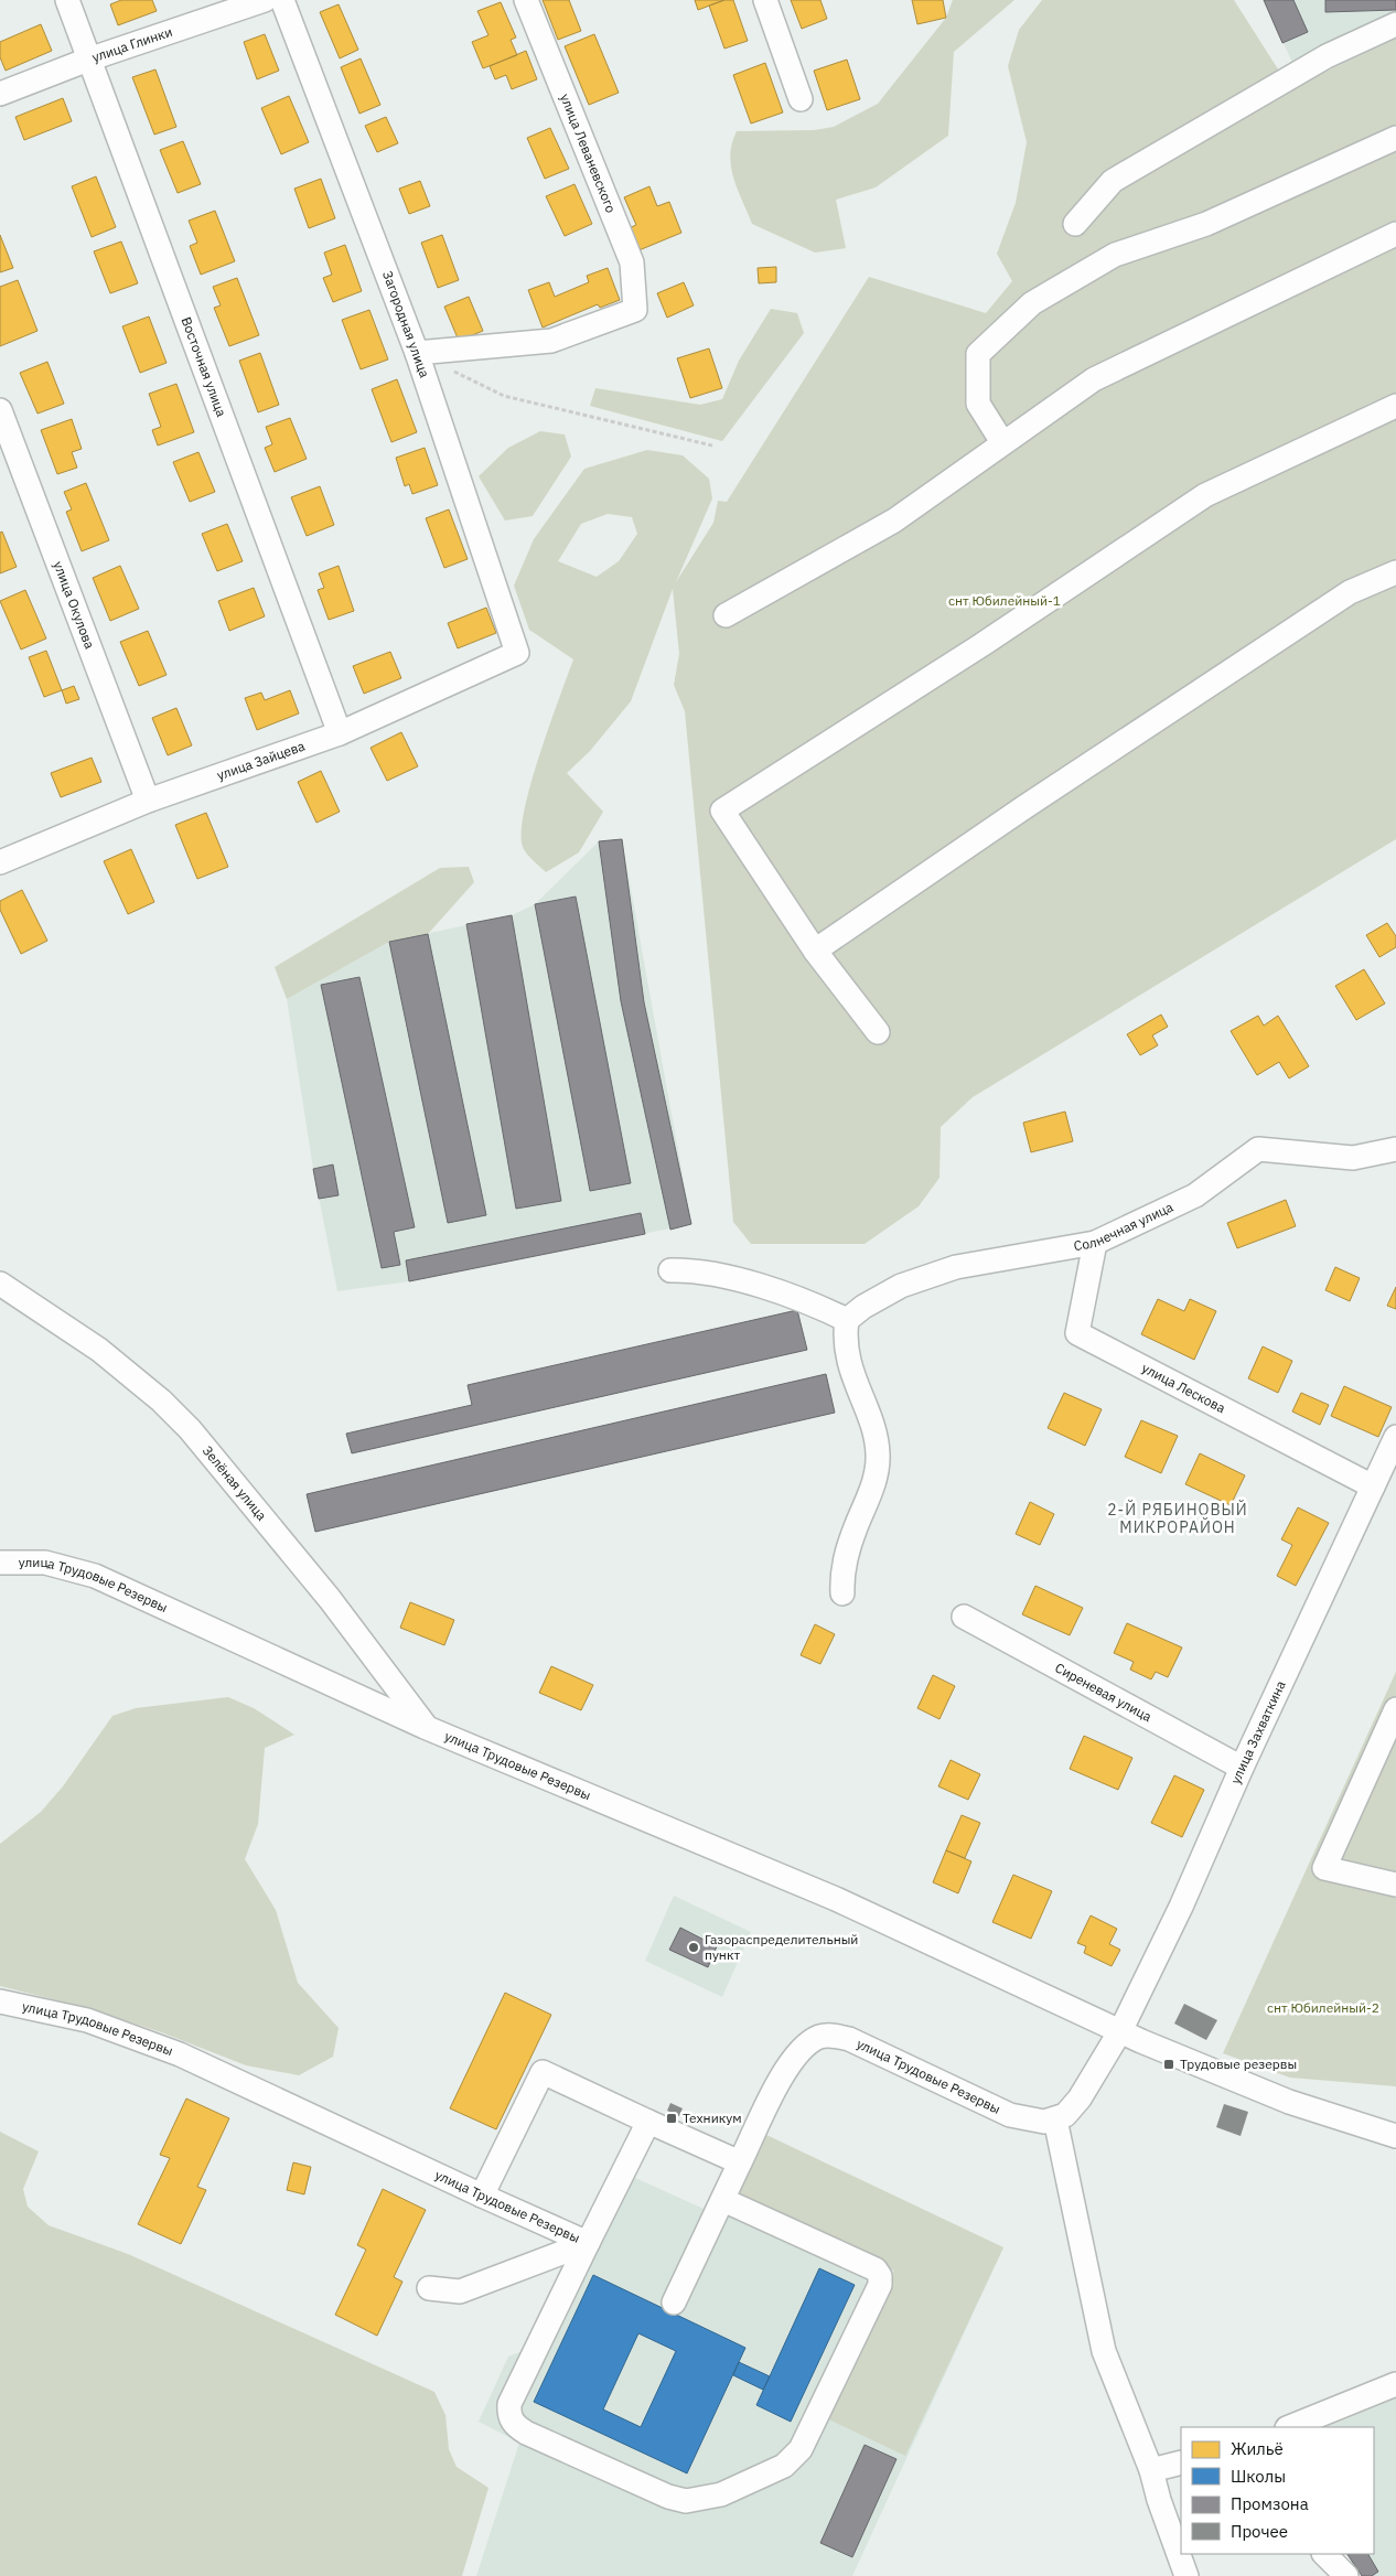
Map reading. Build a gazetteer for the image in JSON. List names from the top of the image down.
{
  "streets": {
    "street": [
      "улица Глинки",
      "улица Леваневского",
      "Загородная улица",
      "Восточная улица",
      "улица Окулова",
      "улица Зайцева",
      "Солнечная улица",
      "улица Лескова",
      "Зелёная улица",
      "улица Трудовые Резервы",
      "Сиреневая улица",
      "улица Захваткина"
    ]
  },
  "crossings": [
    ["улица Глинки", "Восточная улица"],
    ["улица Леваневского", "Загородная улица"],
    ["Загородная улица", "улица Зайцева"],
    ["Восточная улица", "улица Зайцева"],
    ["улица Окулова", "улица Зайцева"],
    ["Солнечная улица", "улица Лескова"],
    ["улица Лескова", "улица Захваткина"],
    ["Зелёная улица", "улица Трудовые Резервы"],
    ["улица Трудовые Резервы", "улица Захваткина"],
    ["Сиреневая улица", "улица Захваткина"]
  ],
  "districts": ["2-Й РЯБИНОВЫЙ МИКРОРАЙОН"],
  "parks": ["снт Юбилейный-1", "снт Юбилейный-2"],
  "places": {
    "other": ["Газораспределительный пункт"],
    "transit": ["Трудовые резервы", "Техникум"]
  },
  "legend": [
    "Жильё",
    "Школы",
    "Промзона",
    "Прочее"
  ]
}
